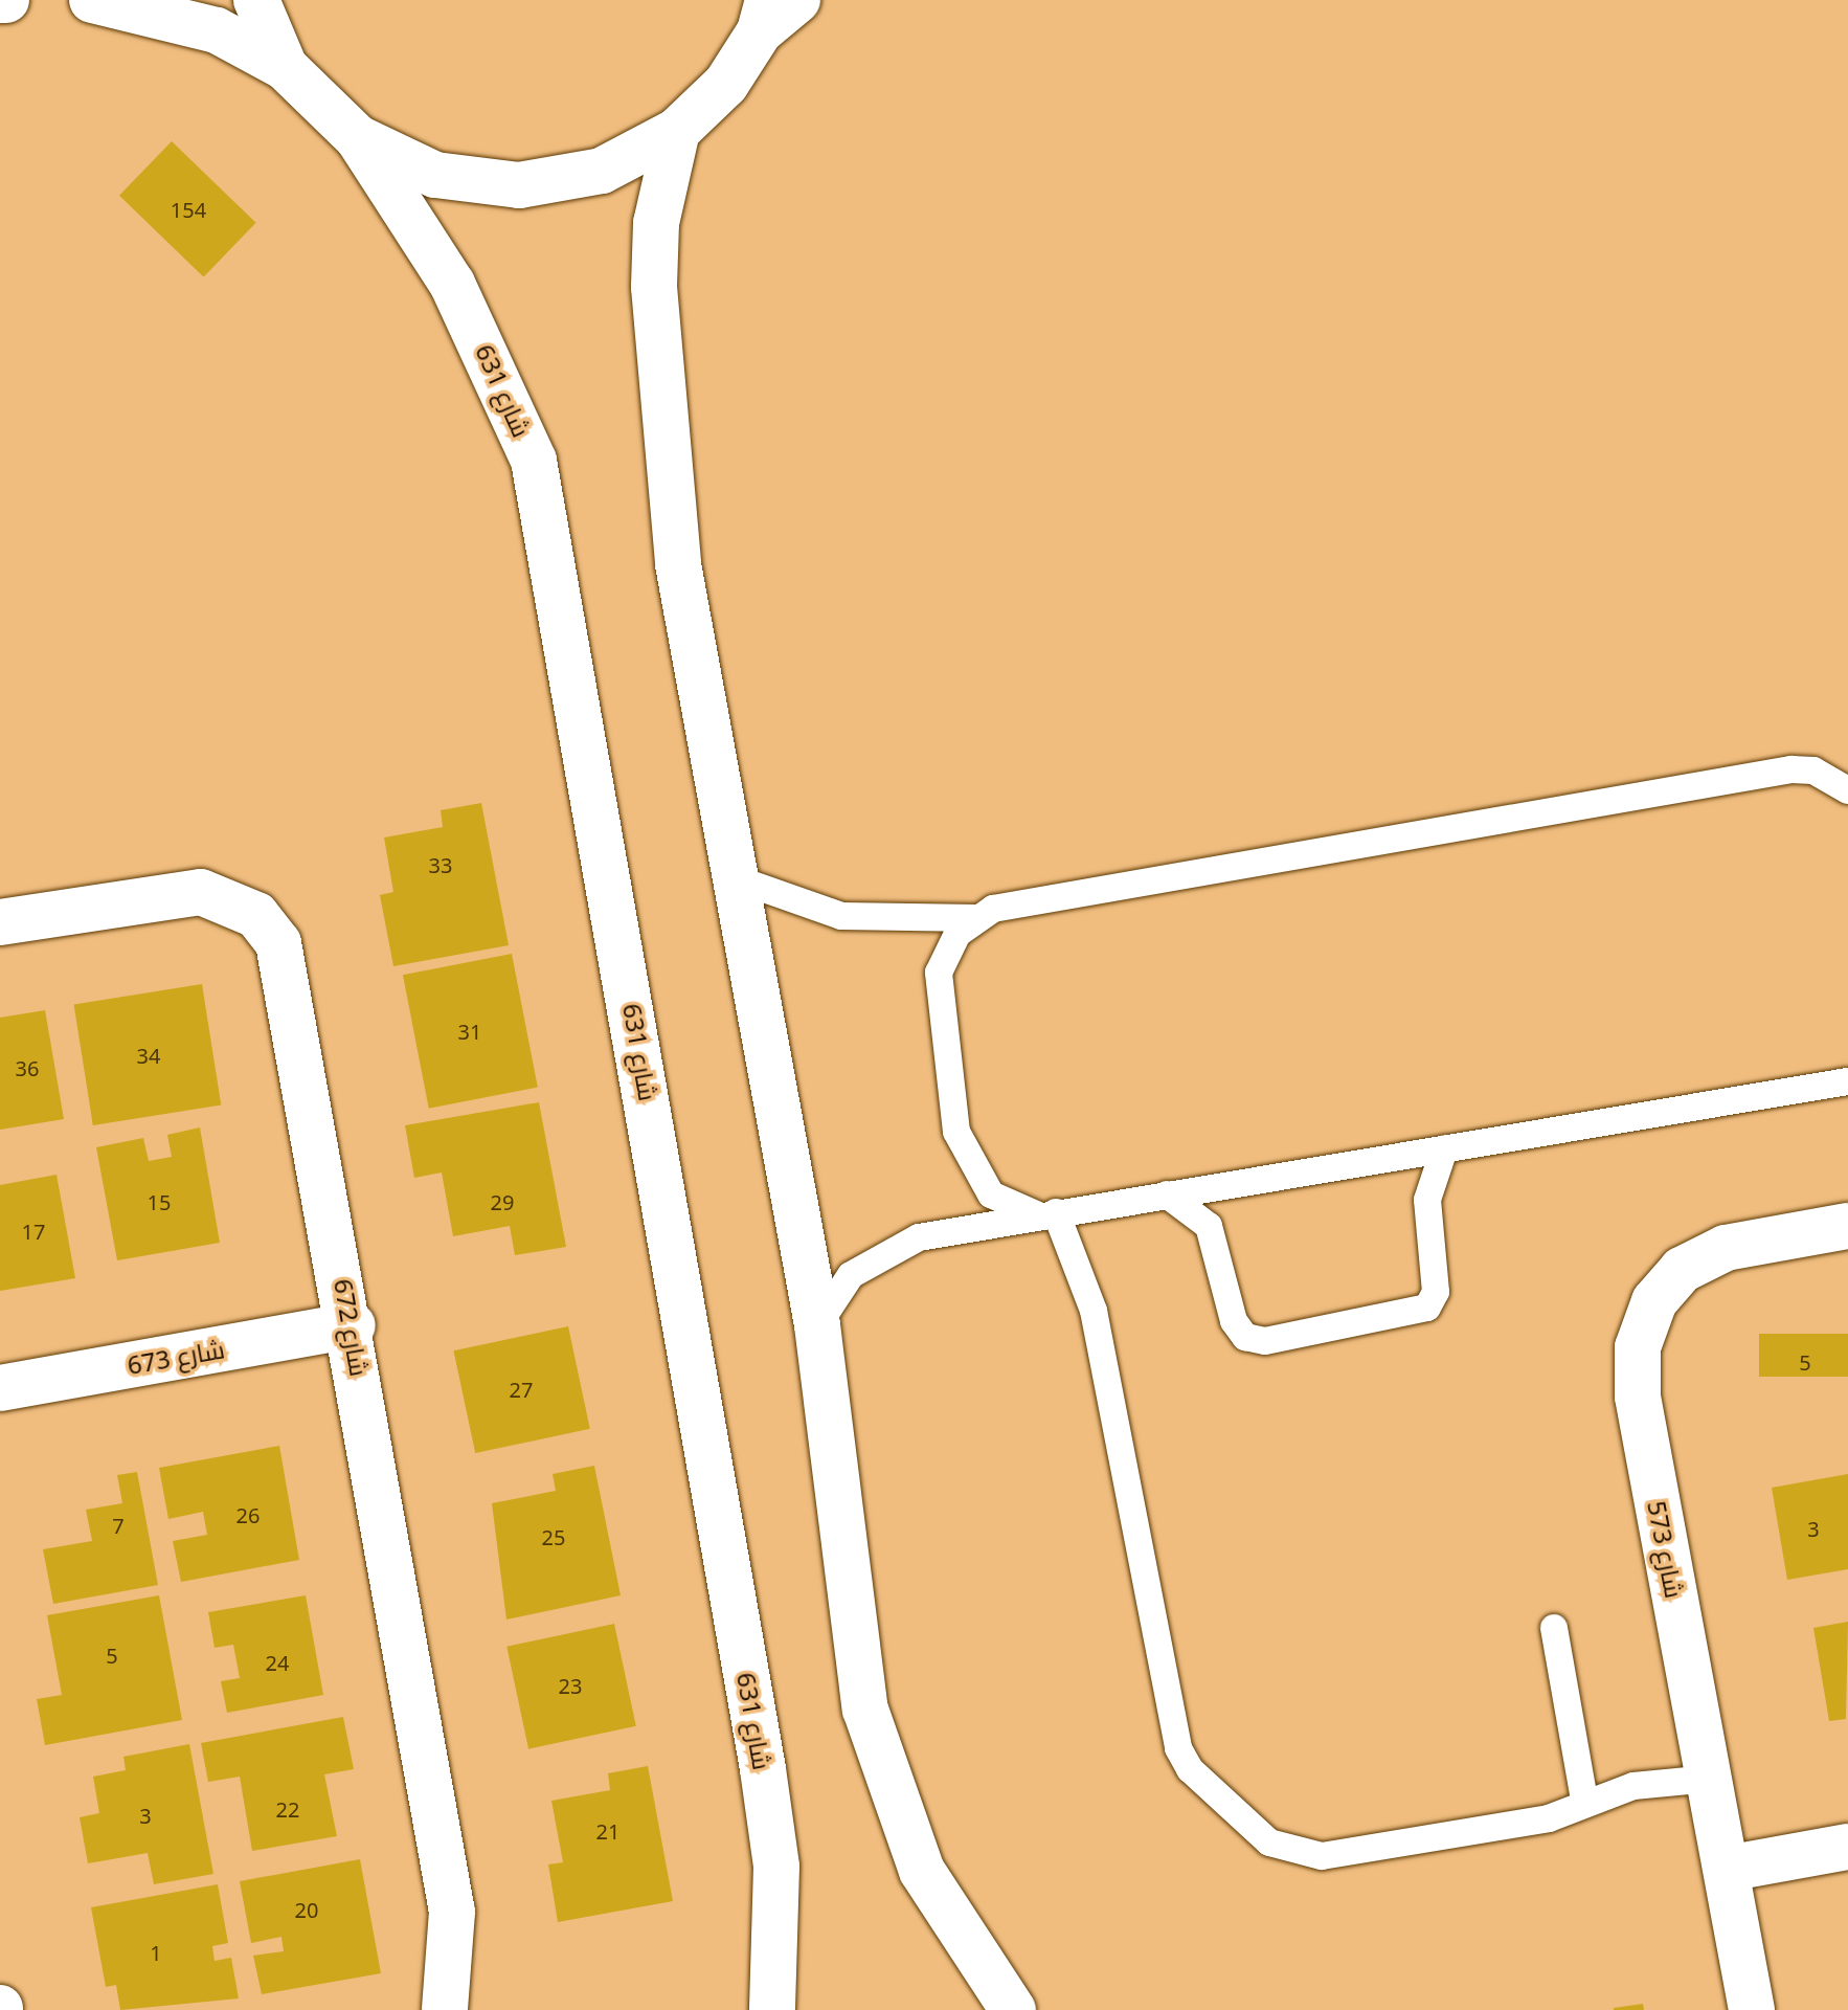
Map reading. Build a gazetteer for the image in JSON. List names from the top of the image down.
{
  "streets": {
    "main road": [
      "شارع 631",
      "شارع 672",
      "شارع 673",
      "شارع 573"
    ]
  },
  "crossings": [
    ["شارع 672", "شارع 673"]
  ],
  "house_numbers": [
    "154",
    "33",
    "31",
    "34",
    "36",
    "15",
    "29",
    "17",
    "5",
    "27",
    "26",
    "7",
    "3",
    "25",
    "5",
    "24",
    "23",
    "22",
    "3",
    "21",
    "20",
    "1"
  ]
}
